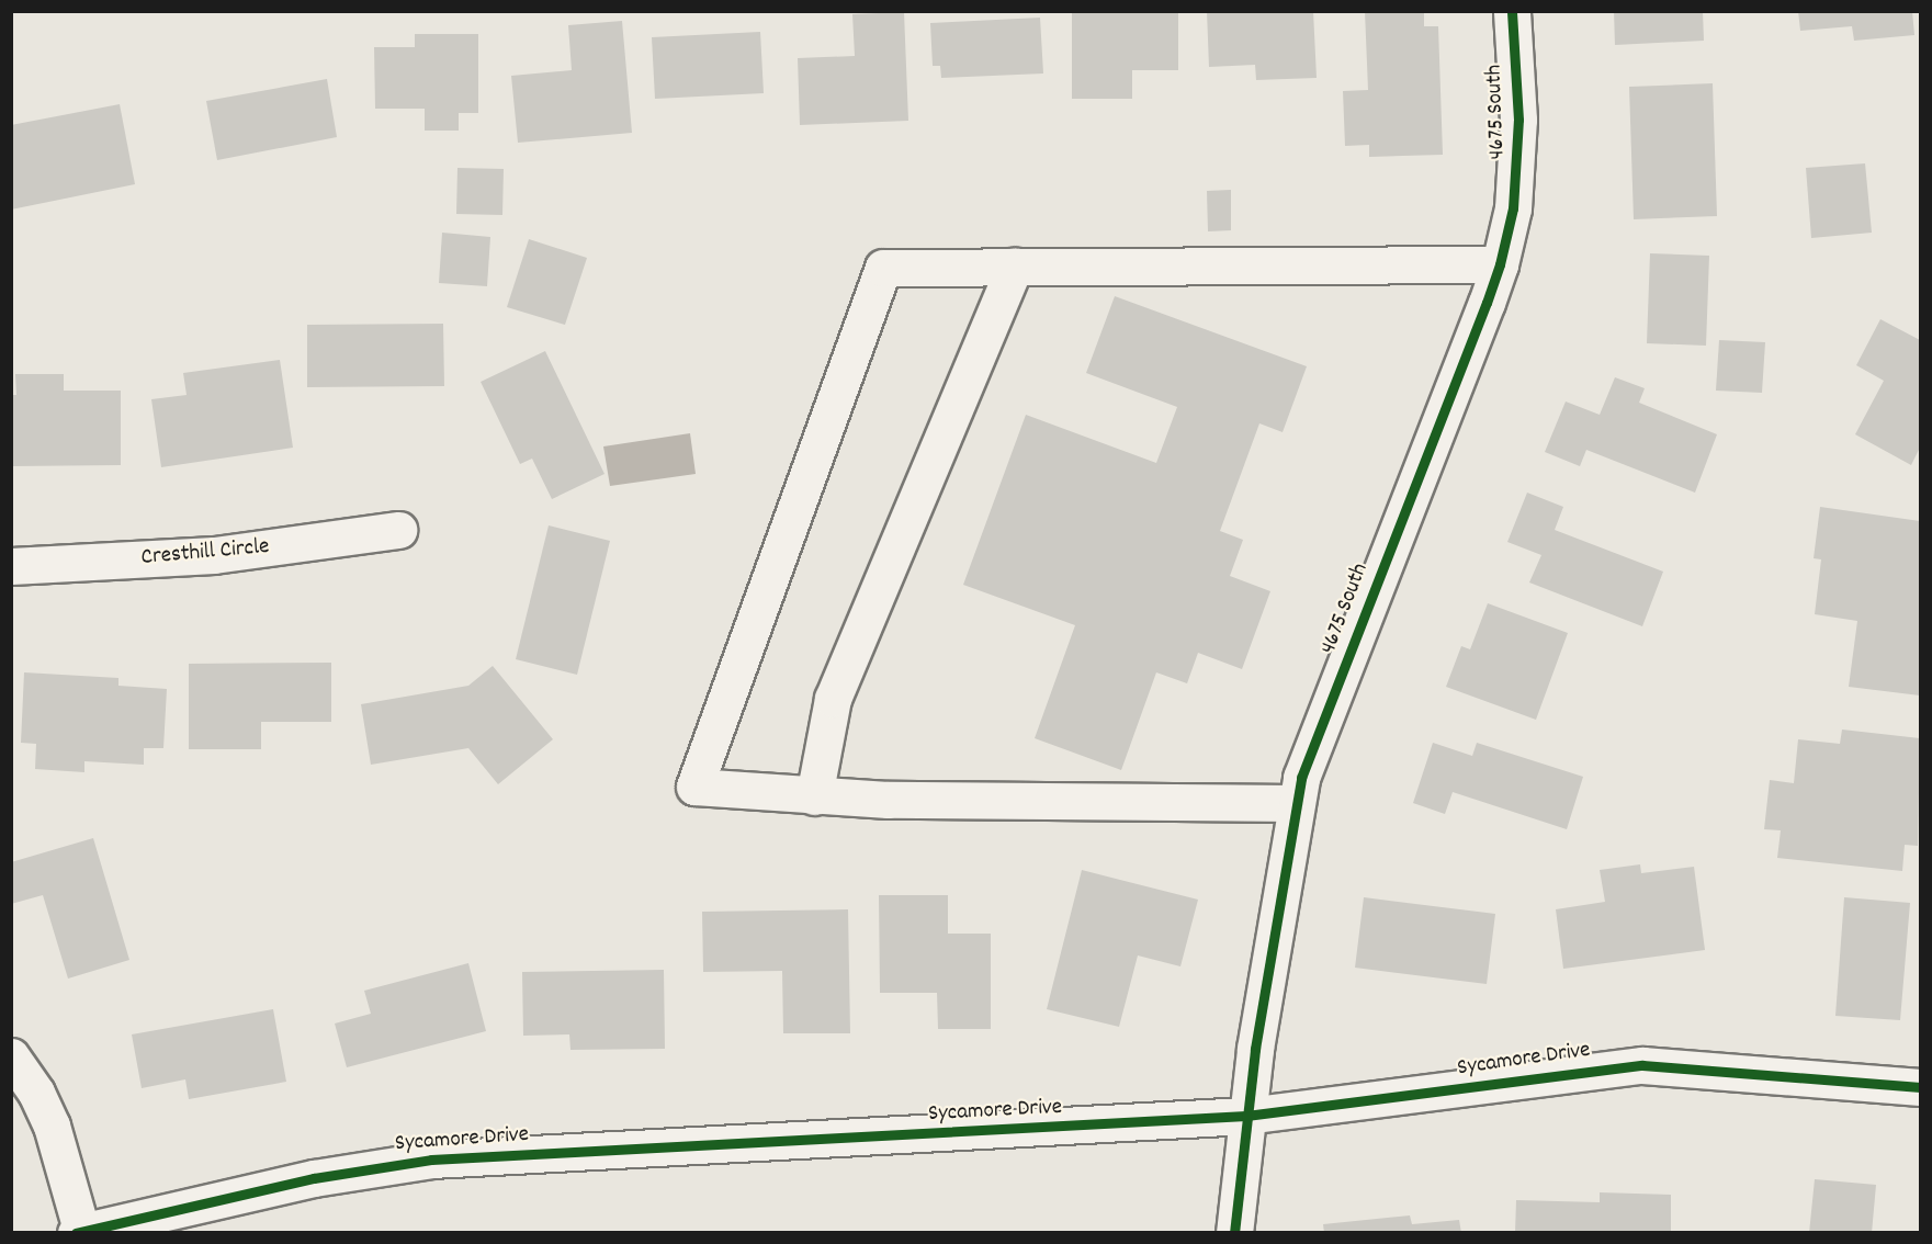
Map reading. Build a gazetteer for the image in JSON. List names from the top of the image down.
{
  "streets": {
    "street": ["4675 South", "Cresthill Circle", "Sycamore Drive"]
  },
  "crossings": [
    ["4675 South", "Sycamore Drive"]
  ]
}
